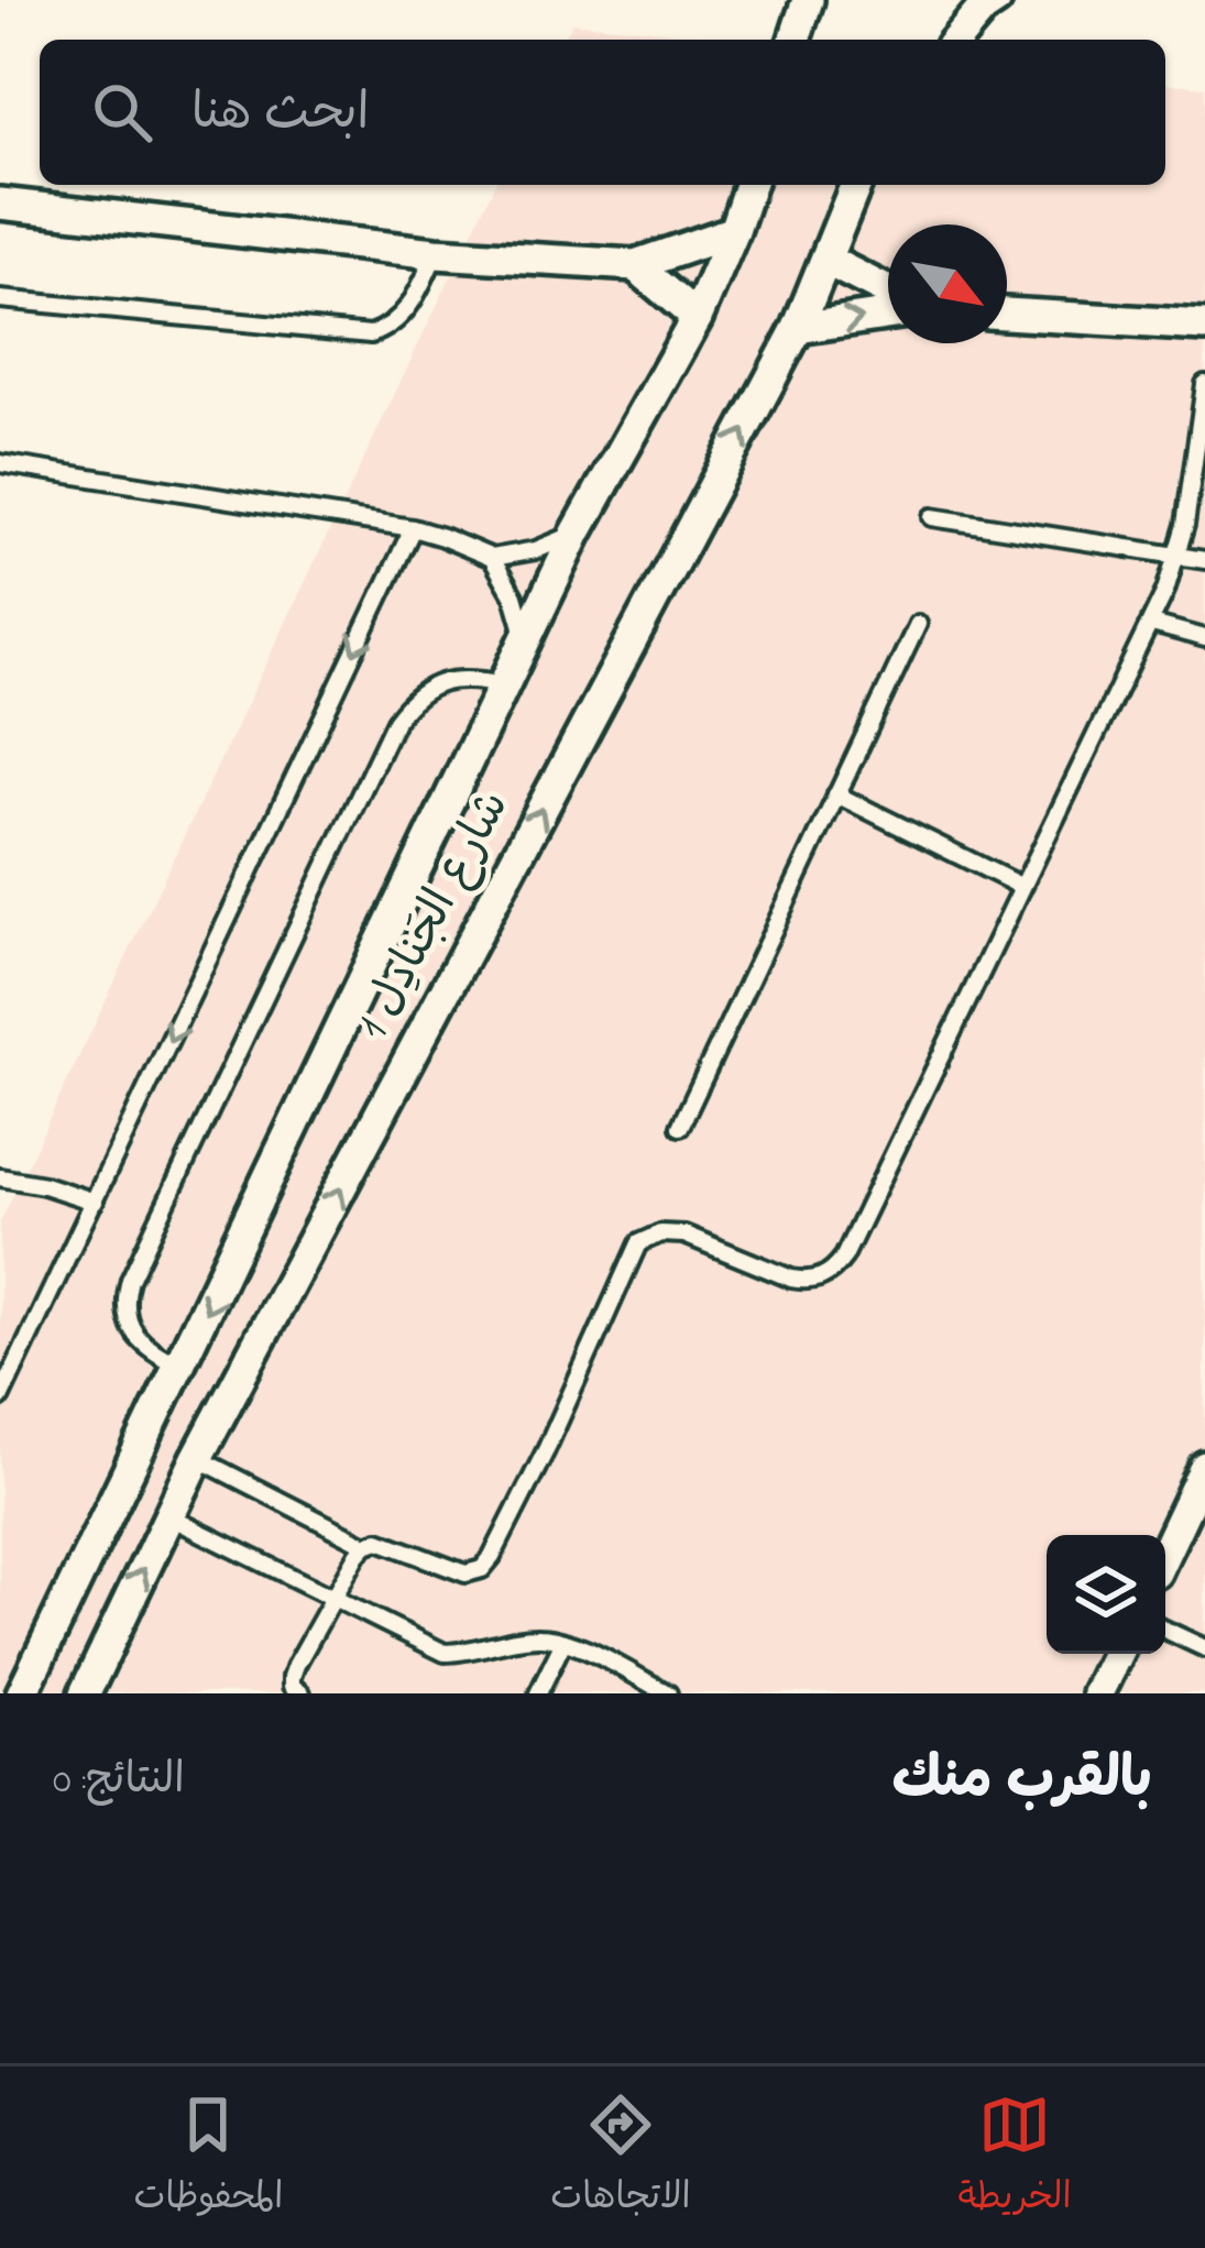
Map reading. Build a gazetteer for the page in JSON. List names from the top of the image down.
{
  "streets": {
    "street": ["شارع الجَنادِل 1"]
  },
  "north": "bottom right",
  "page": {
    "search": "ابحث هنا",
    "heading": ["بالقرب منك", "النتائج: 0"],
    "nav": ["الخريطة", "الاتجاهات", "المحفوظات"]
  }
}
